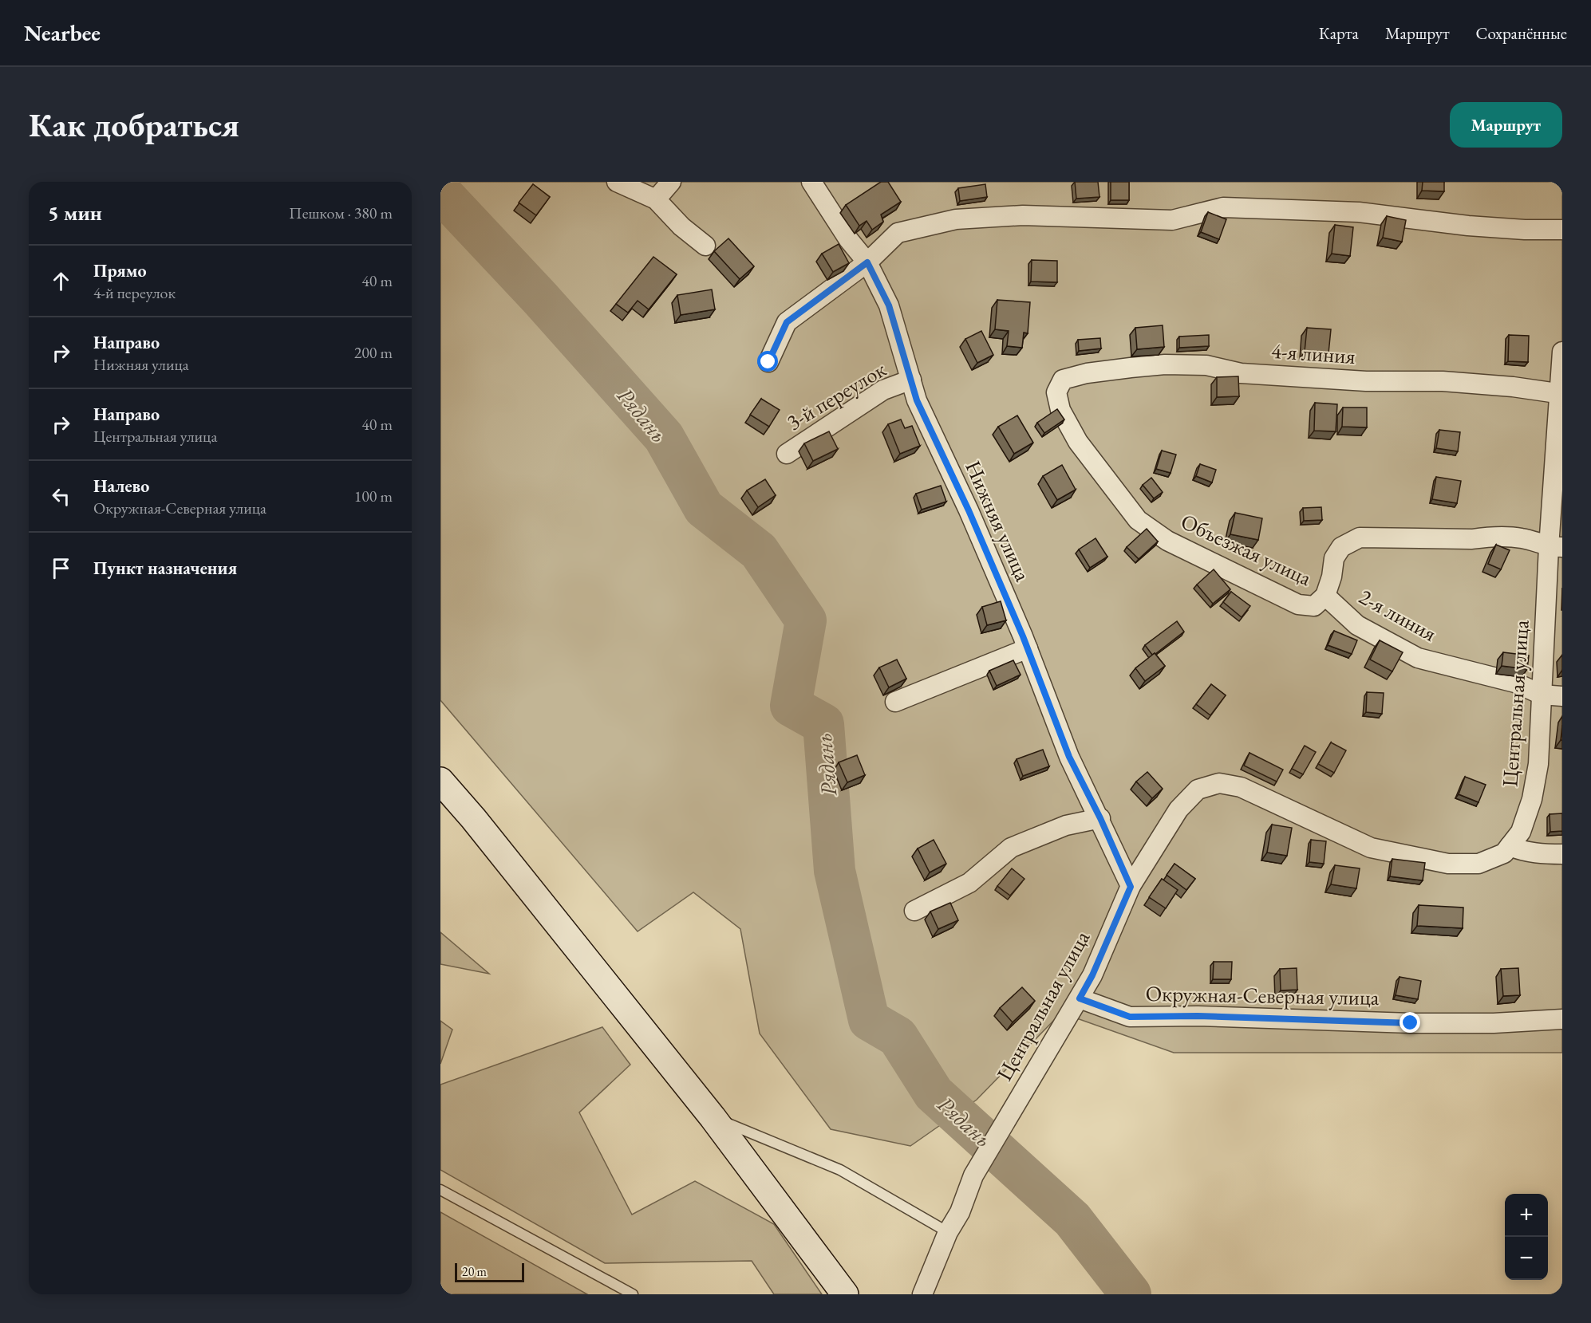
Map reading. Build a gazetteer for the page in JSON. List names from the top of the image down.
{
  "streets": {
    "street": [
      "4-я линия",
      "3-й переулок",
      "Нижняя улица",
      "Объезжая улица",
      "2-я линия",
      "Центральная улица",
      "Окружная-Северная улица"
    ]
  },
  "crossings": [
    ["4-я линия", "Объезжая улица"],
    ["4-я линия", "Центральная улица"],
    ["3-й переулок", "Нижняя улица"],
    ["Нижняя улица", "Центральная улица"],
    ["Объезжая улица", "2-я линия"],
    ["Объезжая улица", "Центральная улица"],
    ["2-я линия", "Центральная улица"],
    ["Центральная улица", "Окружная-Северная улица"]
  ],
  "water": ["Рядань"],
  "scale_bar": "20 m",
  "page": {
    "header": "Nearbee",
    "nav": ["Карта", "Маршрут", "Сохранённые"],
    "buttons": "Маршрут",
    "title": "Как добраться",
    "heading": ["5 мин", "Пешком · 380 m"],
    "list": [
      ["Прямо", "4-й переулок", "40 m"],
      ["Направо", "Нижняя улица", "200 m"],
      ["Направо", "Центральная улица", "40 m"],
      ["Налево", "Окружная-Северная улица", "100 m"],
      "Пункт назначения"
    ],
    "map_buttons": ["+", "−"],
    "scale": "20 m"
  }
}
